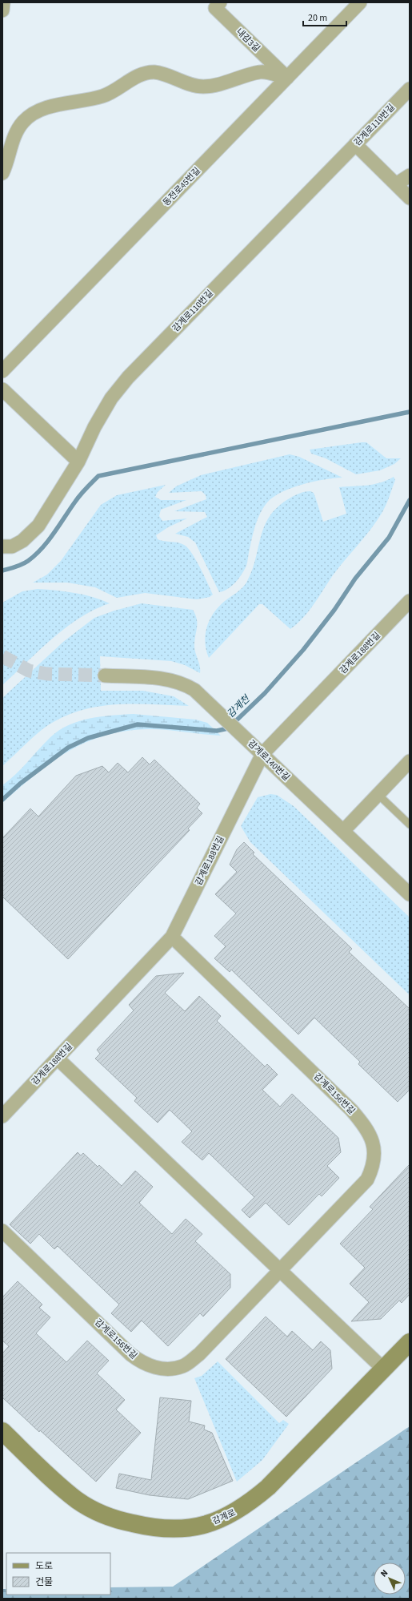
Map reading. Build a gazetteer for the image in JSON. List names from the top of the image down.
{
  "streets": {
    "main road": ["감계로"],
    "street": [
      "내감3길",
      "감계로110번길",
      "동전로45번길",
      "감계로188번길",
      "감계로140번길",
      "감계로156번길"
    ]
  },
  "crossings": [
    ["내감3길", "동전로45번길"],
    ["감계로188번길", "감계로140번길"],
    ["감계로188번길", "감계로156번길"]
  ],
  "water": ["감계천"],
  "legend": ["도로", "건물"],
  "scale_bar": "20 m",
  "north": "top left"
}
